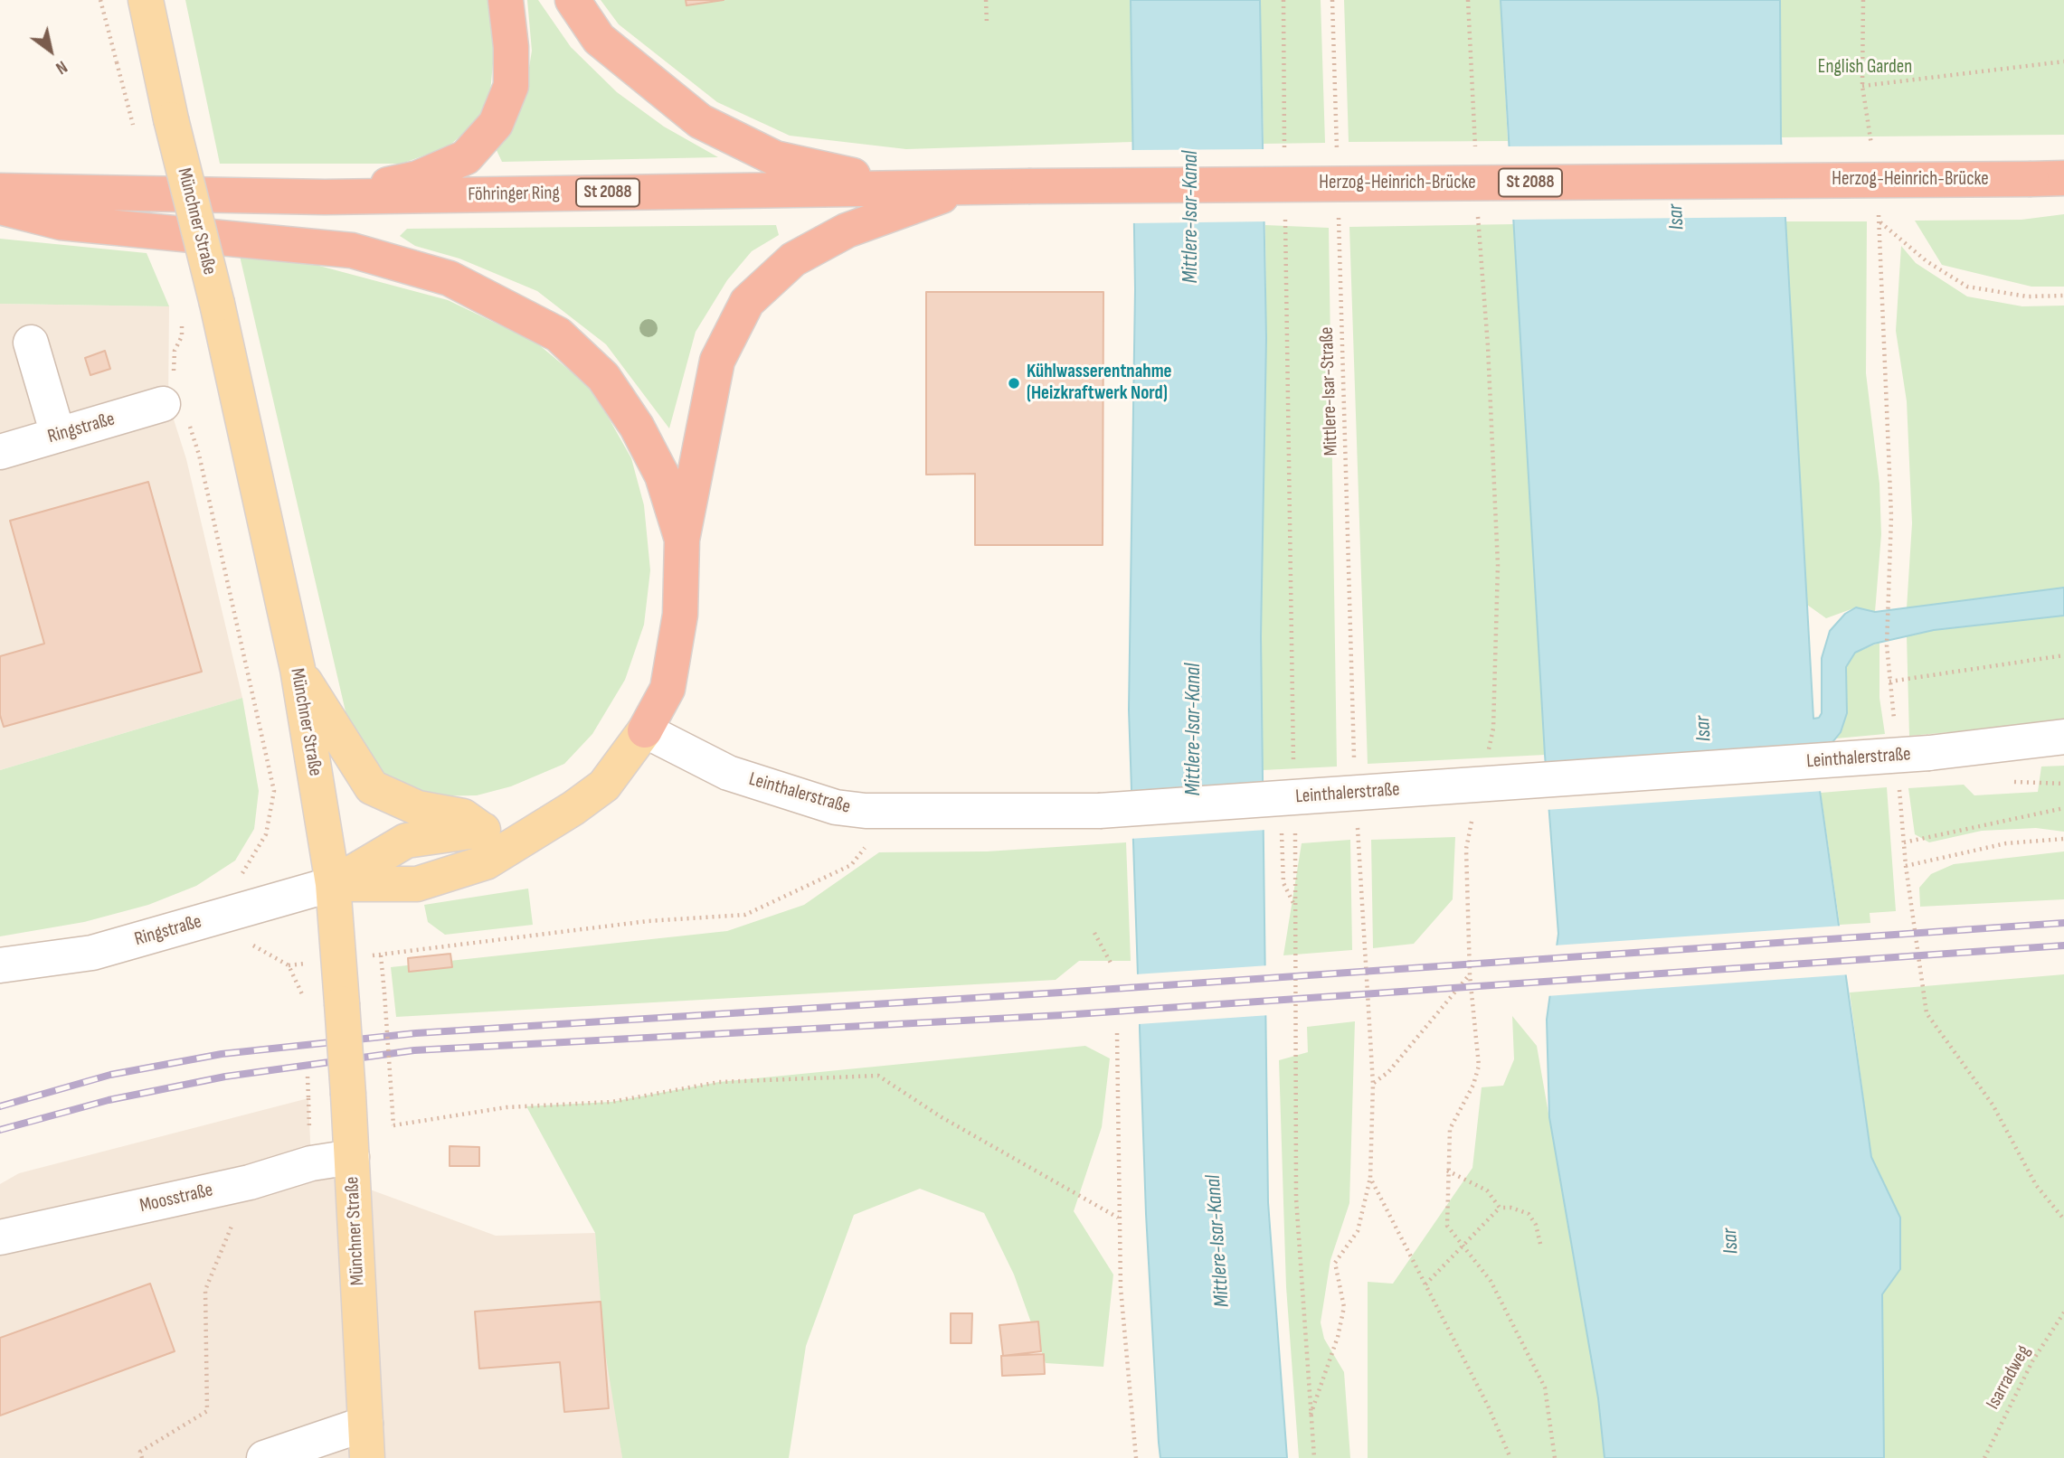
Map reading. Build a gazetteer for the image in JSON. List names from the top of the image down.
{
  "streets": {
    "highway": ["Herzog-Heinrich-Brücke", "St 2088", "Föhringer Ring"],
    "main road": ["Münchner Straße"],
    "street": ["Ringstraße", "Leinthalerstraße", "Moosstraße"],
    "path": ["Mittlere-Isar-Straße", "Isarradweg"]
  },
  "crossings": [
    ["Herzog-Heinrich-Brücke", "Föhringer Ring"],
    ["Münchner Straße", "Ringstraße"],
    ["Münchner Straße", "Moosstraße"]
  ],
  "water": ["Mittlere-Isar-Kanal", "Isar"],
  "parks": ["English Garden"],
  "places": ["Kühlwasserentnahme (Heizkraftwerk Nord)"],
  "north": "bottom right"
}
